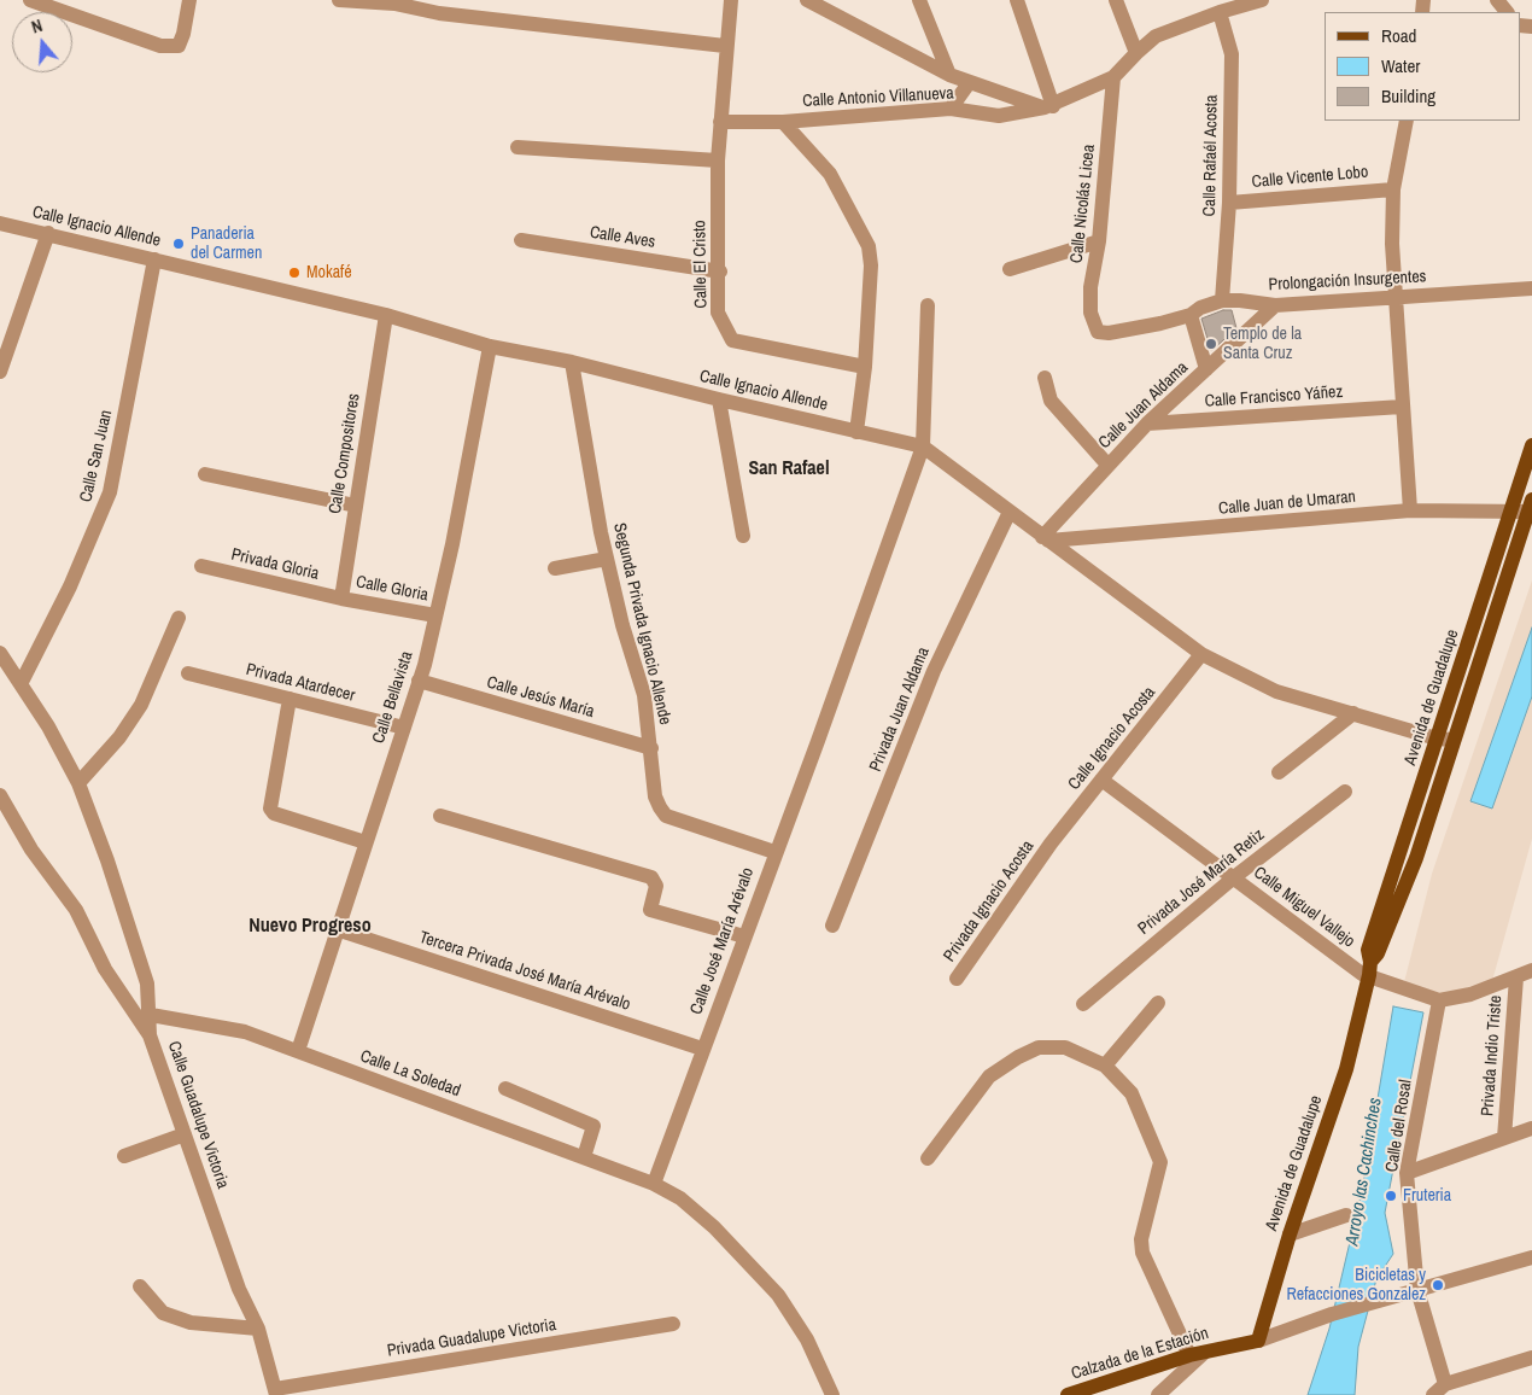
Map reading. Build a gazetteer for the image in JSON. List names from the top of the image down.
{
  "streets": {
    "main road": ["Avenida de Guadalupe", "Calzada de la Estación"],
    "street": [
      "Calle Antonio Villanueva",
      "Calle Rafaél Acosta",
      "Calle Vicente Lobo",
      "Calle Nicolás Licea",
      "Calle Ignacio Allende",
      "Calle Aves",
      "Calle El Cristo",
      "Prolongación Insurgentes",
      "Calle Francisco Yáñez",
      "Calle Juan Aldama",
      "Calle Compositores",
      "Calle San Juan",
      "Calle Juan de Umaran",
      "Privada Gloria",
      "Calle Gloria",
      "Segunda Privada Ignacio Allende",
      "Privada Atardecer",
      "Calle Bellavista",
      "Calle Jesús María",
      "Privada Juan Aldama",
      "Calle Ignacio Acosta",
      "Privada José María Retiz",
      "Privada Ignacio Acosta",
      "Calle Miguel Vallejo",
      "Calle José María Arévalo",
      "Tercera Privada José María Arévalo",
      "Privada Indio Triste",
      "Calle La Soledad",
      "Calle Guadalupe Victoria",
      "Calle del Rosal",
      "Privada Guadalupe Victoria"
    ]
  },
  "crossings": [
    ["Calle Antonio Villanueva", "Calle Rafaél Acosta"],
    ["Calle Antonio Villanueva", "Calle Nicolás Licea"],
    ["Calle Antonio Villanueva", "Calle El Cristo"],
    ["Calle Rafaél Acosta", "Calle Vicente Lobo"],
    ["Calle Rafaél Acosta", "Prolongación Insurgentes"],
    ["Calle Nicolás Licea", "Prolongación Insurgentes"],
    ["Calle Ignacio Allende", "Calle Juan Aldama"],
    ["Calle Ignacio Allende", "Calle Compositores"],
    ["Calle Ignacio Allende", "Calle San Juan"],
    ["Calle Ignacio Allende", "Calle Juan de Umaran"],
    ["Calle Ignacio Allende", "Segunda Privada Ignacio Allende"],
    ["Calle Ignacio Allende", "Calle Bellavista"],
    ["Calle Ignacio Allende", "Avenida de Guadalupe"],
    ["Calle Ignacio Allende", "Privada Juan Aldama"],
    ["Calle Ignacio Allende", "Calle Ignacio Acosta"],
    ["Calle Ignacio Allende", "Calle José María Arévalo"],
    ["Calle Aves", "Calle El Cristo"],
    ["Prolongación Insurgentes", "Calle Juan Aldama"],
    ["Calle Francisco Yáñez", "Calle Juan Aldama"],
    ["Calle Juan Aldama", "Calle Juan de Umaran"],
    ["Calle Compositores", "Privada Gloria"],
    ["Calle Compositores", "Calle Gloria"],
    ["Calle San Juan", "Calle Guadalupe Victoria"],
    ["Calle Juan de Umaran", "Avenida de Guadalupe"],
    ["Privada Gloria", "Calle Gloria"],
    ["Calle Gloria", "Calle Bellavista"],
    ["Segunda Privada Ignacio Allende", "Calle Jesús María"],
    ["Segunda Privada Ignacio Allende", "Calle José María Arévalo"],
    ["Privada Atardecer", "Calle Bellavista"],
    ["Calle Bellavista", "Calle Jesús María"],
    ["Calle Bellavista", "Tercera Privada José María Arévalo"],
    ["Calle Bellavista", "Calle La Soledad"],
    ["Avenida de Guadalupe", "Calle Miguel Vallejo"],
    ["Avenida de Guadalupe", "Calzada de la Estación"],
    ["Calle Ignacio Acosta", "Privada Ignacio Acosta"],
    ["Calle Ignacio Acosta", "Calle Miguel Vallejo"],
    ["Privada José María Retiz", "Calle Miguel Vallejo"],
    ["Calle Miguel Vallejo", "Calle del Rosal"],
    ["Calle José María Arévalo", "Tercera Privada José María Arévalo"],
    ["Calle José María Arévalo", "Calle La Soledad"],
    ["Calle La Soledad", "Calle Guadalupe Victoria"],
    ["Calle Guadalupe Victoria", "Privada Guadalupe Victoria"]
  ],
  "districts": ["San Rafael", "Nuevo Progreso"],
  "water": ["Arroyo las Cachinches"],
  "places": [
    "Panaderia del Carmen",
    "Mokafé",
    "Templo de la Santa Cruz",
    "Fruteria",
    "Bicicletas y Refacciones Gonzalez"
  ],
  "legend": ["Road", "Water", "Building"],
  "north": "top"
}
